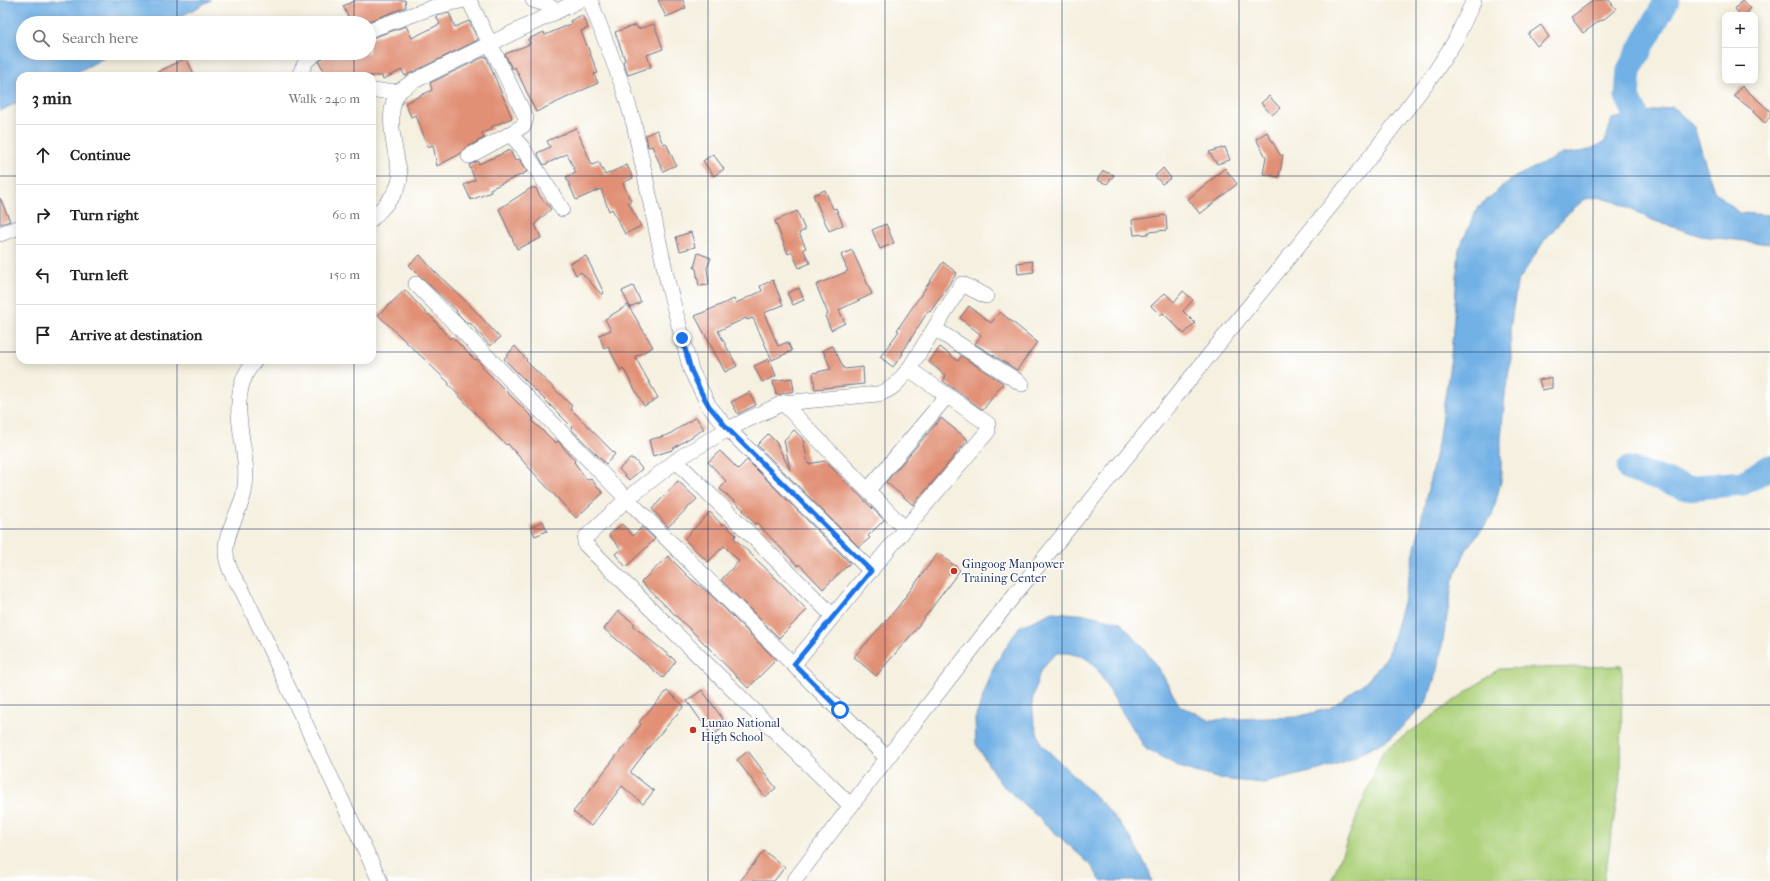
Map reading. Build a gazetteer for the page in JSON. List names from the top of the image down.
{
  "places": ["Gingoog Manpower Training Center", "Lunao National High School"],
  "page": {
    "map_buttons": ["+", "−"],
    "search": "Search here",
    "heading": ["3 min", "Walk · 240 m"],
    "list": [
      ["Continue", "30 m"],
      ["Turn right", "60 m"],
      ["Turn left", "150 m"],
      "Arrive at destination"
    ]
  }
}
